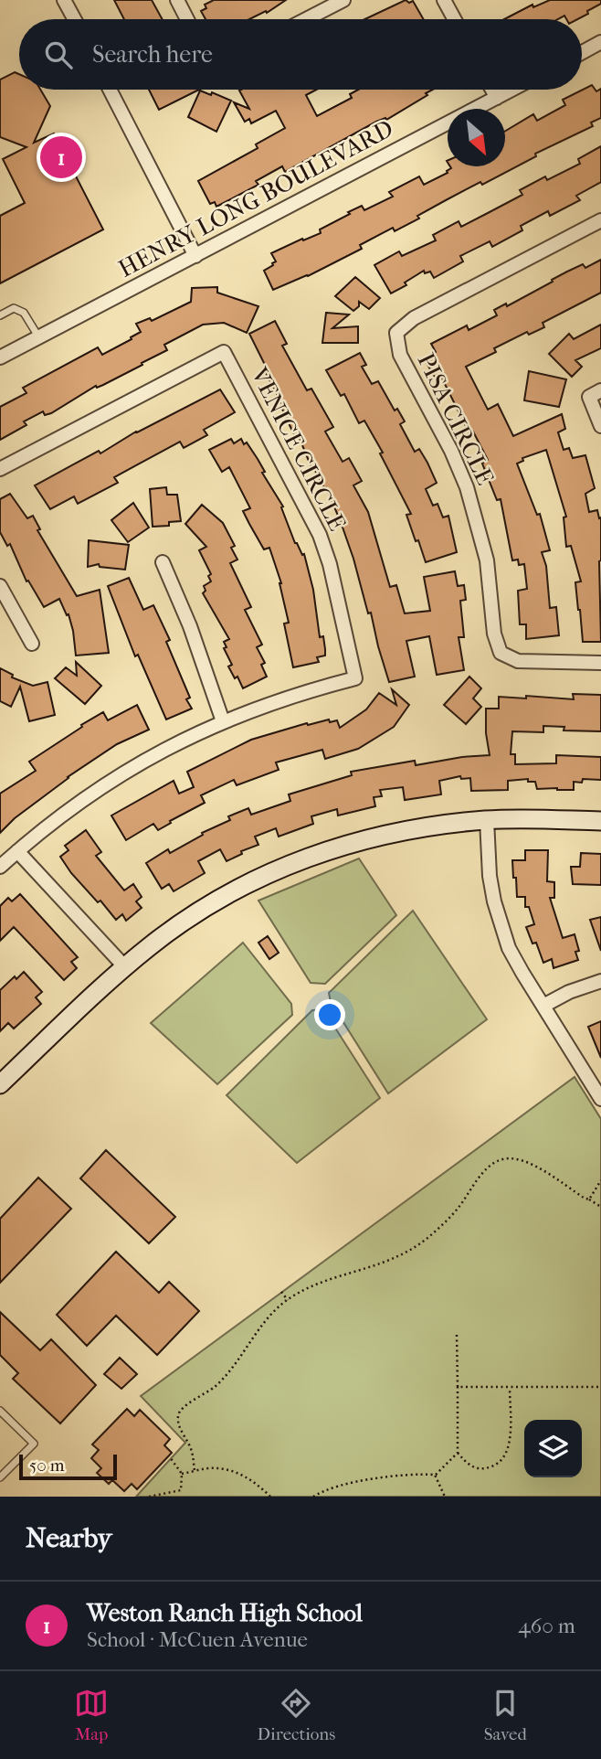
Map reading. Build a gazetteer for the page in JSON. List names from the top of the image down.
{
  "streets": {
    "street": ["HENRY LONG BOULEVARD", "PISA CIRCLE", "VENICE CIRCLE"]
  },
  "scale_bar": "50 m",
  "north": "bottom right",
  "page": {
    "search": "Search here",
    "pins": "1",
    "scale": "50 m",
    "heading": "Nearby",
    "list": [
      {
        "mark": "1",
        "name": "Weston Ranch High School",
        "note": "School · McCuen Avenue",
        "value": "460 m"
      }
    ],
    "nav": ["Map", "Directions", "Saved"]
  }
}
